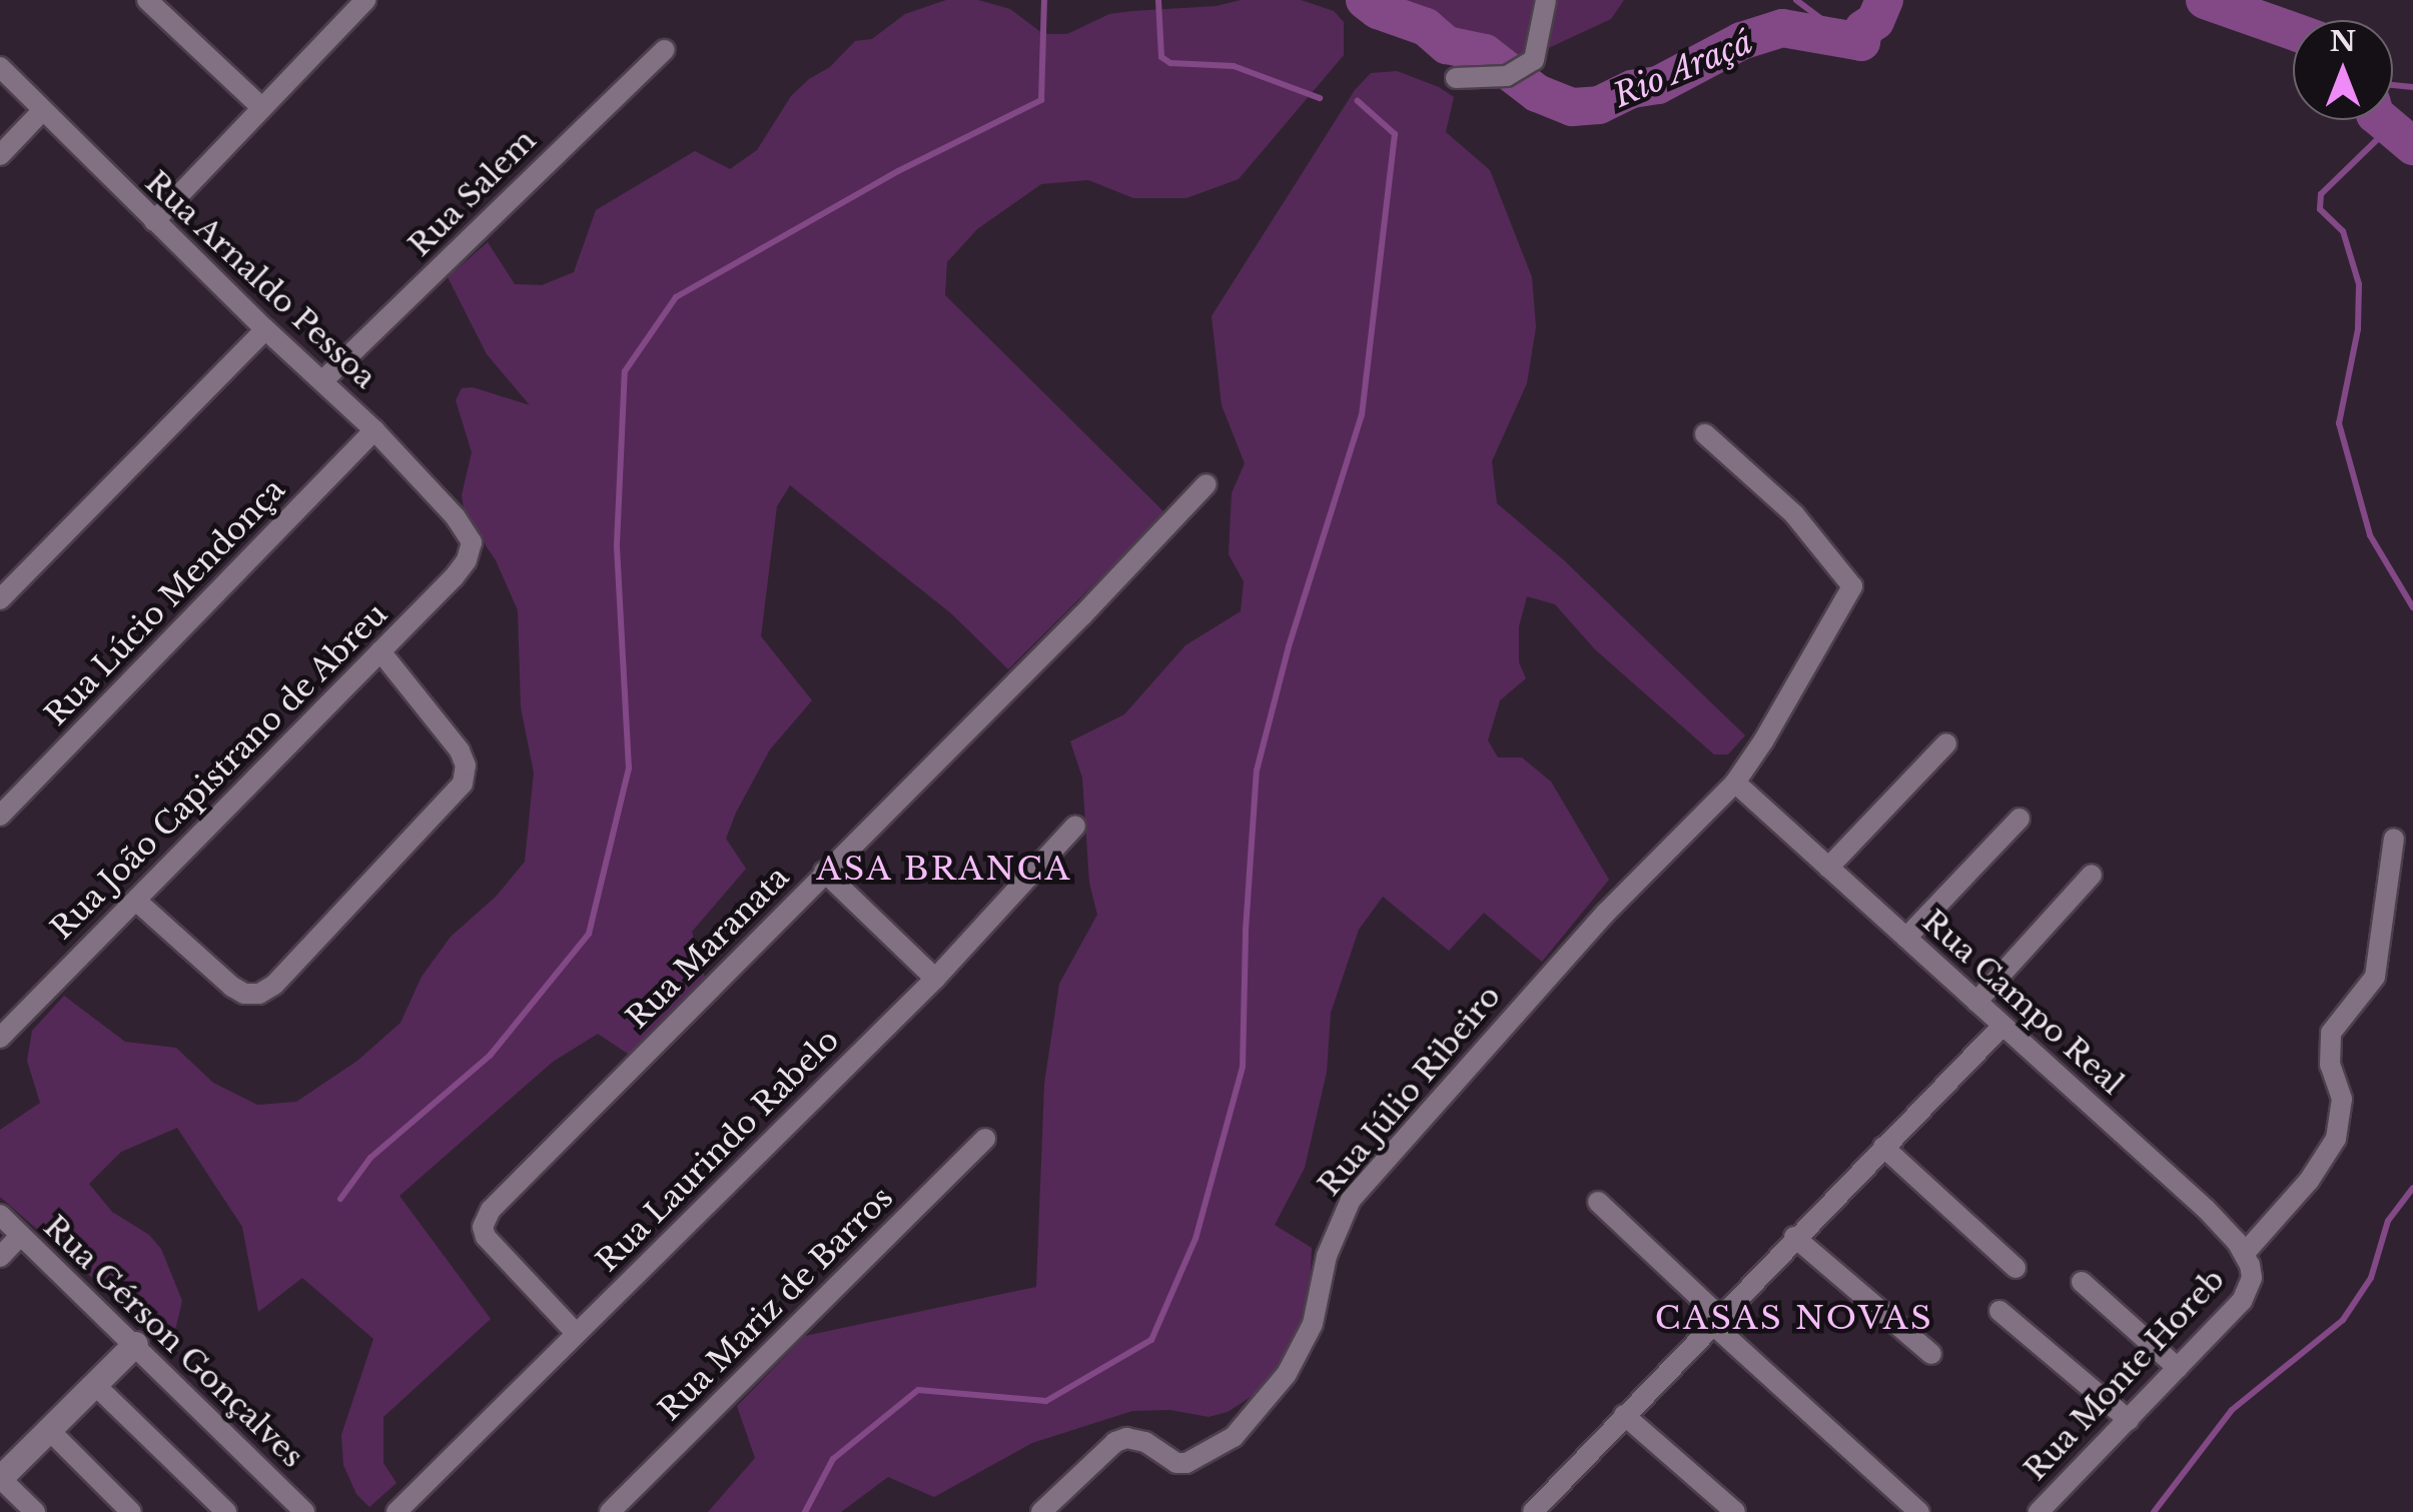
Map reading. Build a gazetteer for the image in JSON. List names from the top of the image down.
{
  "streets": {
    "street": [
      "Rua Salem",
      "Rua Arnaldo Pessoa",
      "Rua Lúcio Mendonça",
      "Rua João Capistrano de Abreu",
      "Rua Maranata",
      "Rua Campo Real",
      "Rua Júlio Ribeiro",
      "Rua Laurindo Rabelo",
      "Rua Mariz de Barros",
      "Rua Gérson Gonçalves",
      "Rua Monte Horeb"
    ]
  },
  "crossings": [
    ["Rua Salem", "Rua Arnaldo Pessoa"],
    ["Rua Arnaldo Pessoa", "Rua Lúcio Mendonça"],
    ["Rua Arnaldo Pessoa", "Rua João Capistrano de Abreu"],
    ["Rua Maranata", "Rua Laurindo Rabelo"],
    ["Rua Campo Real", "Rua Júlio Ribeiro"],
    ["Rua Campo Real", "Rua Monte Horeb"]
  ],
  "districts": ["ASA BRANCA", "CASAS NOVAS"],
  "water": ["Rio Araçá"],
  "north": "top"
}
